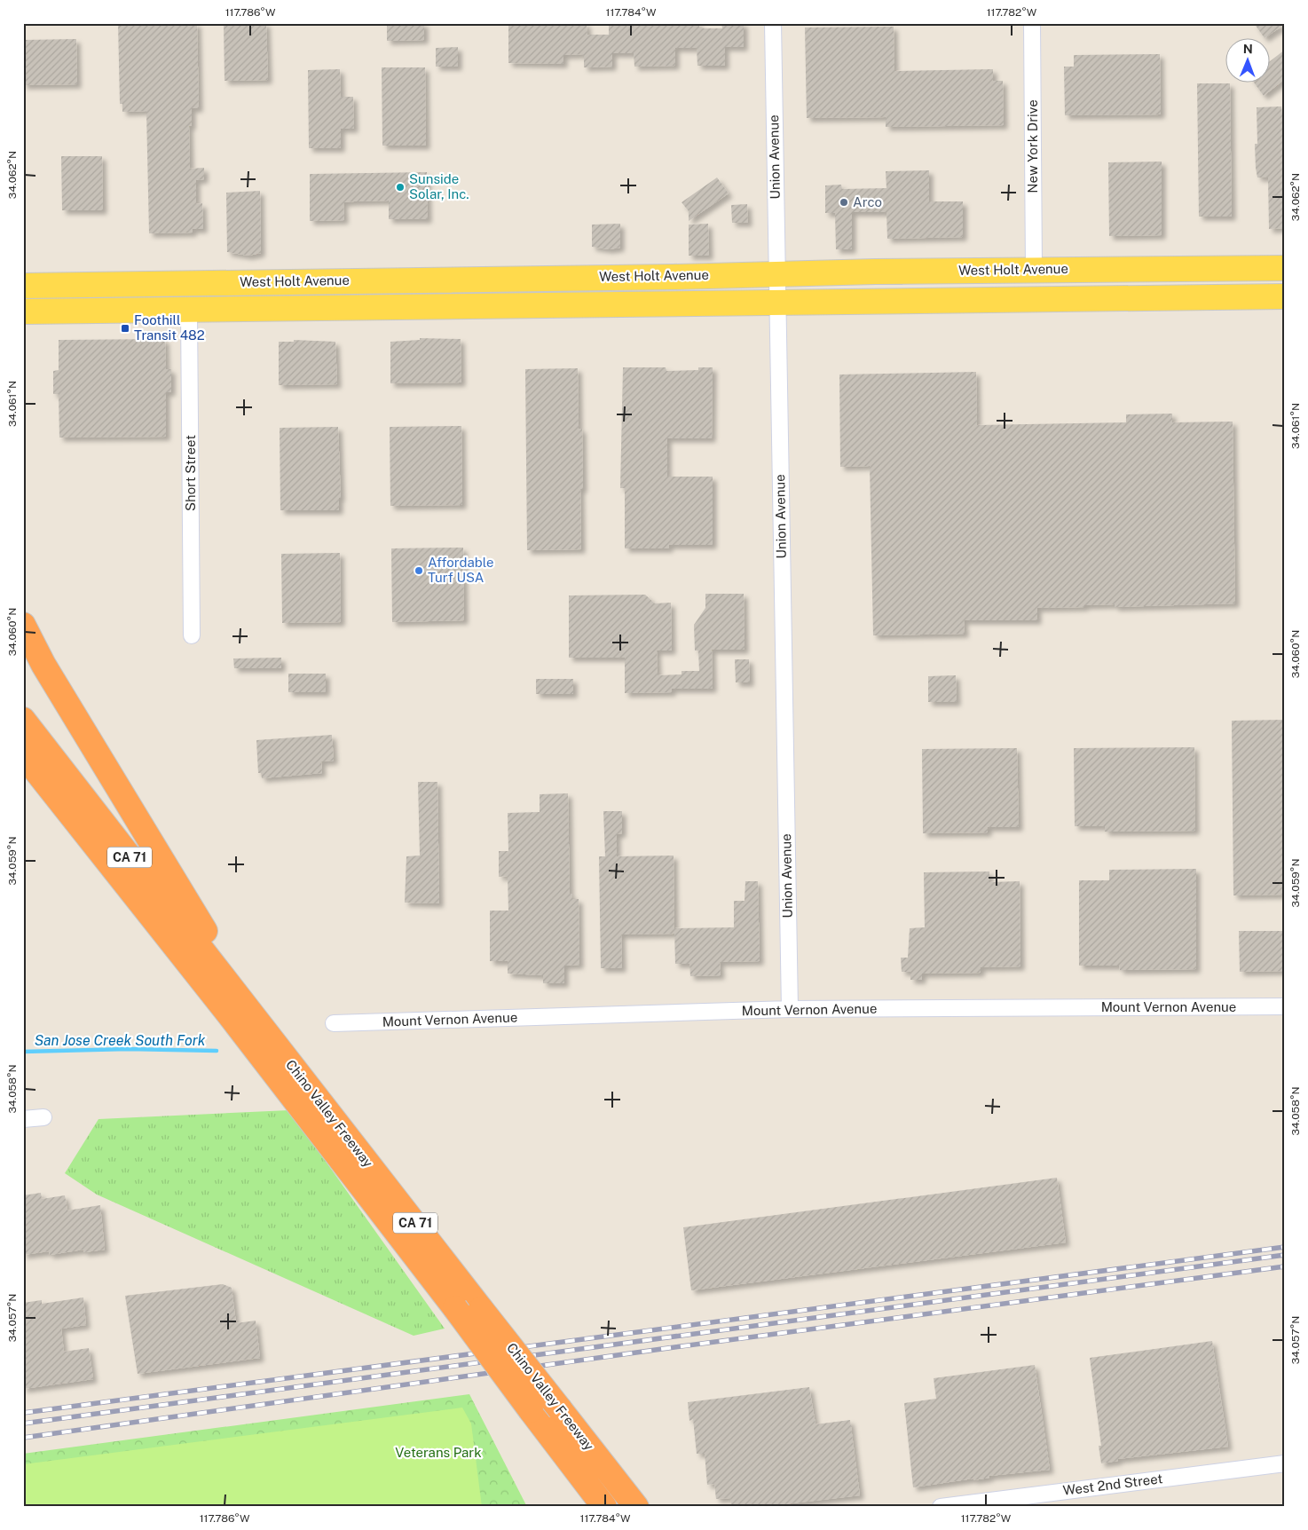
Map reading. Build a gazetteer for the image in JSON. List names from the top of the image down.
{
  "streets": {
    "highway": ["CA 71", "Chino Valley Freeway"],
    "main road": ["West Holt Avenue"],
    "street": [
      "New York Drive",
      "Union Avenue",
      "Short Street",
      "Mount Vernon Avenue",
      "West 2nd Street"
    ]
  },
  "crossings": [
    ["New York Drive", "West Holt Avenue"],
    ["Union Avenue", "West Holt Avenue"],
    ["Union Avenue", "Mount Vernon Avenue"]
  ],
  "water": ["San Jose Creek South Fork"],
  "parks": ["Veterans Park"],
  "places": {
    "other": ["Sunside Solar, Inc.", "Arco", "Affordable Turf USA"],
    "transit": ["Foothill Transit 482"]
  },
  "north": "top",
  "coordinates": [
    "117.786°W",
    "117.784°W",
    "117.782°W",
    "34.062°N",
    "34.061°N",
    "34.060°N",
    "34.059°N",
    "34.058°N",
    "34.057°N"
  ]
}
